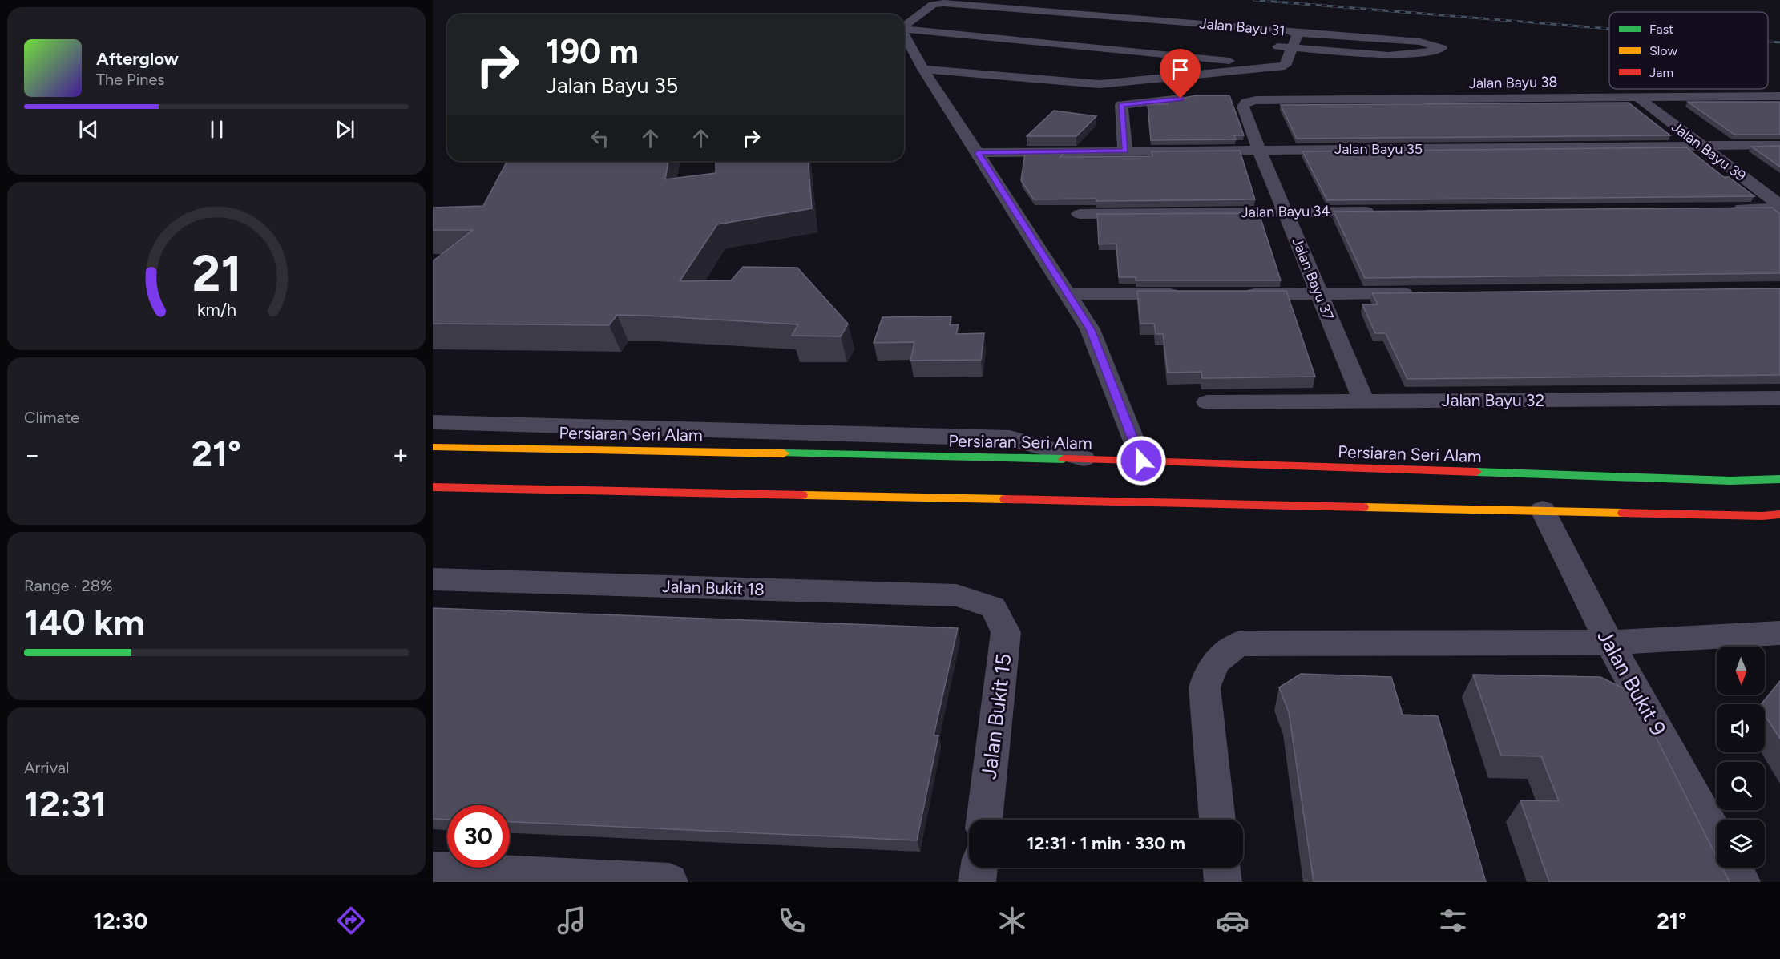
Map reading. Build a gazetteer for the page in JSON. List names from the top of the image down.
{
  "streets": {
    "main road": ["Persiaran Seri Alam"],
    "street": [
      "Jalan Bayu 31",
      "Jalan Bayu 38",
      "Jalan Bayu 35",
      "Jalan Bayu 39",
      "Jalan Bayu 34",
      "Jalan Bayu 37",
      "Jalan Bayu 32",
      "Jalan Bukit 18",
      "Jalan Bukit 9",
      "Jalan Bukit 15"
    ]
  },
  "crossings": [
    ["Jalan Bayu 38", "Jalan Bayu 39"],
    ["Jalan Bayu 38", "Jalan Bayu 37"],
    ["Jalan Bayu 35", "Jalan Bayu 39"],
    ["Jalan Bayu 35", "Jalan Bayu 37"],
    ["Jalan Bayu 34", "Jalan Bayu 37"],
    ["Jalan Bayu 37", "Jalan Bayu 32"],
    ["Jalan Bukit 18", "Jalan Bukit 15"]
  ],
  "legend": ["Fast", "Slow", "Jam"],
  "north": "bottom",
  "page": {
    "turn": ["190 m", "Jalan Bayu 35"],
    "song": ["Afterglow", "The Pines"],
    "tile": [
      "Climate",
      ["Range · 28%", "140 km"],
      ["Arrival", "12:31"]
    ],
    "heat": ["−", "21°", "+"],
    "limit": "30",
    "trip": "12:31 · 1 min · 330 m",
    "tabs": ["12:30", "21°"],
    "gauge": ["21", "km/h"]
  }
}
